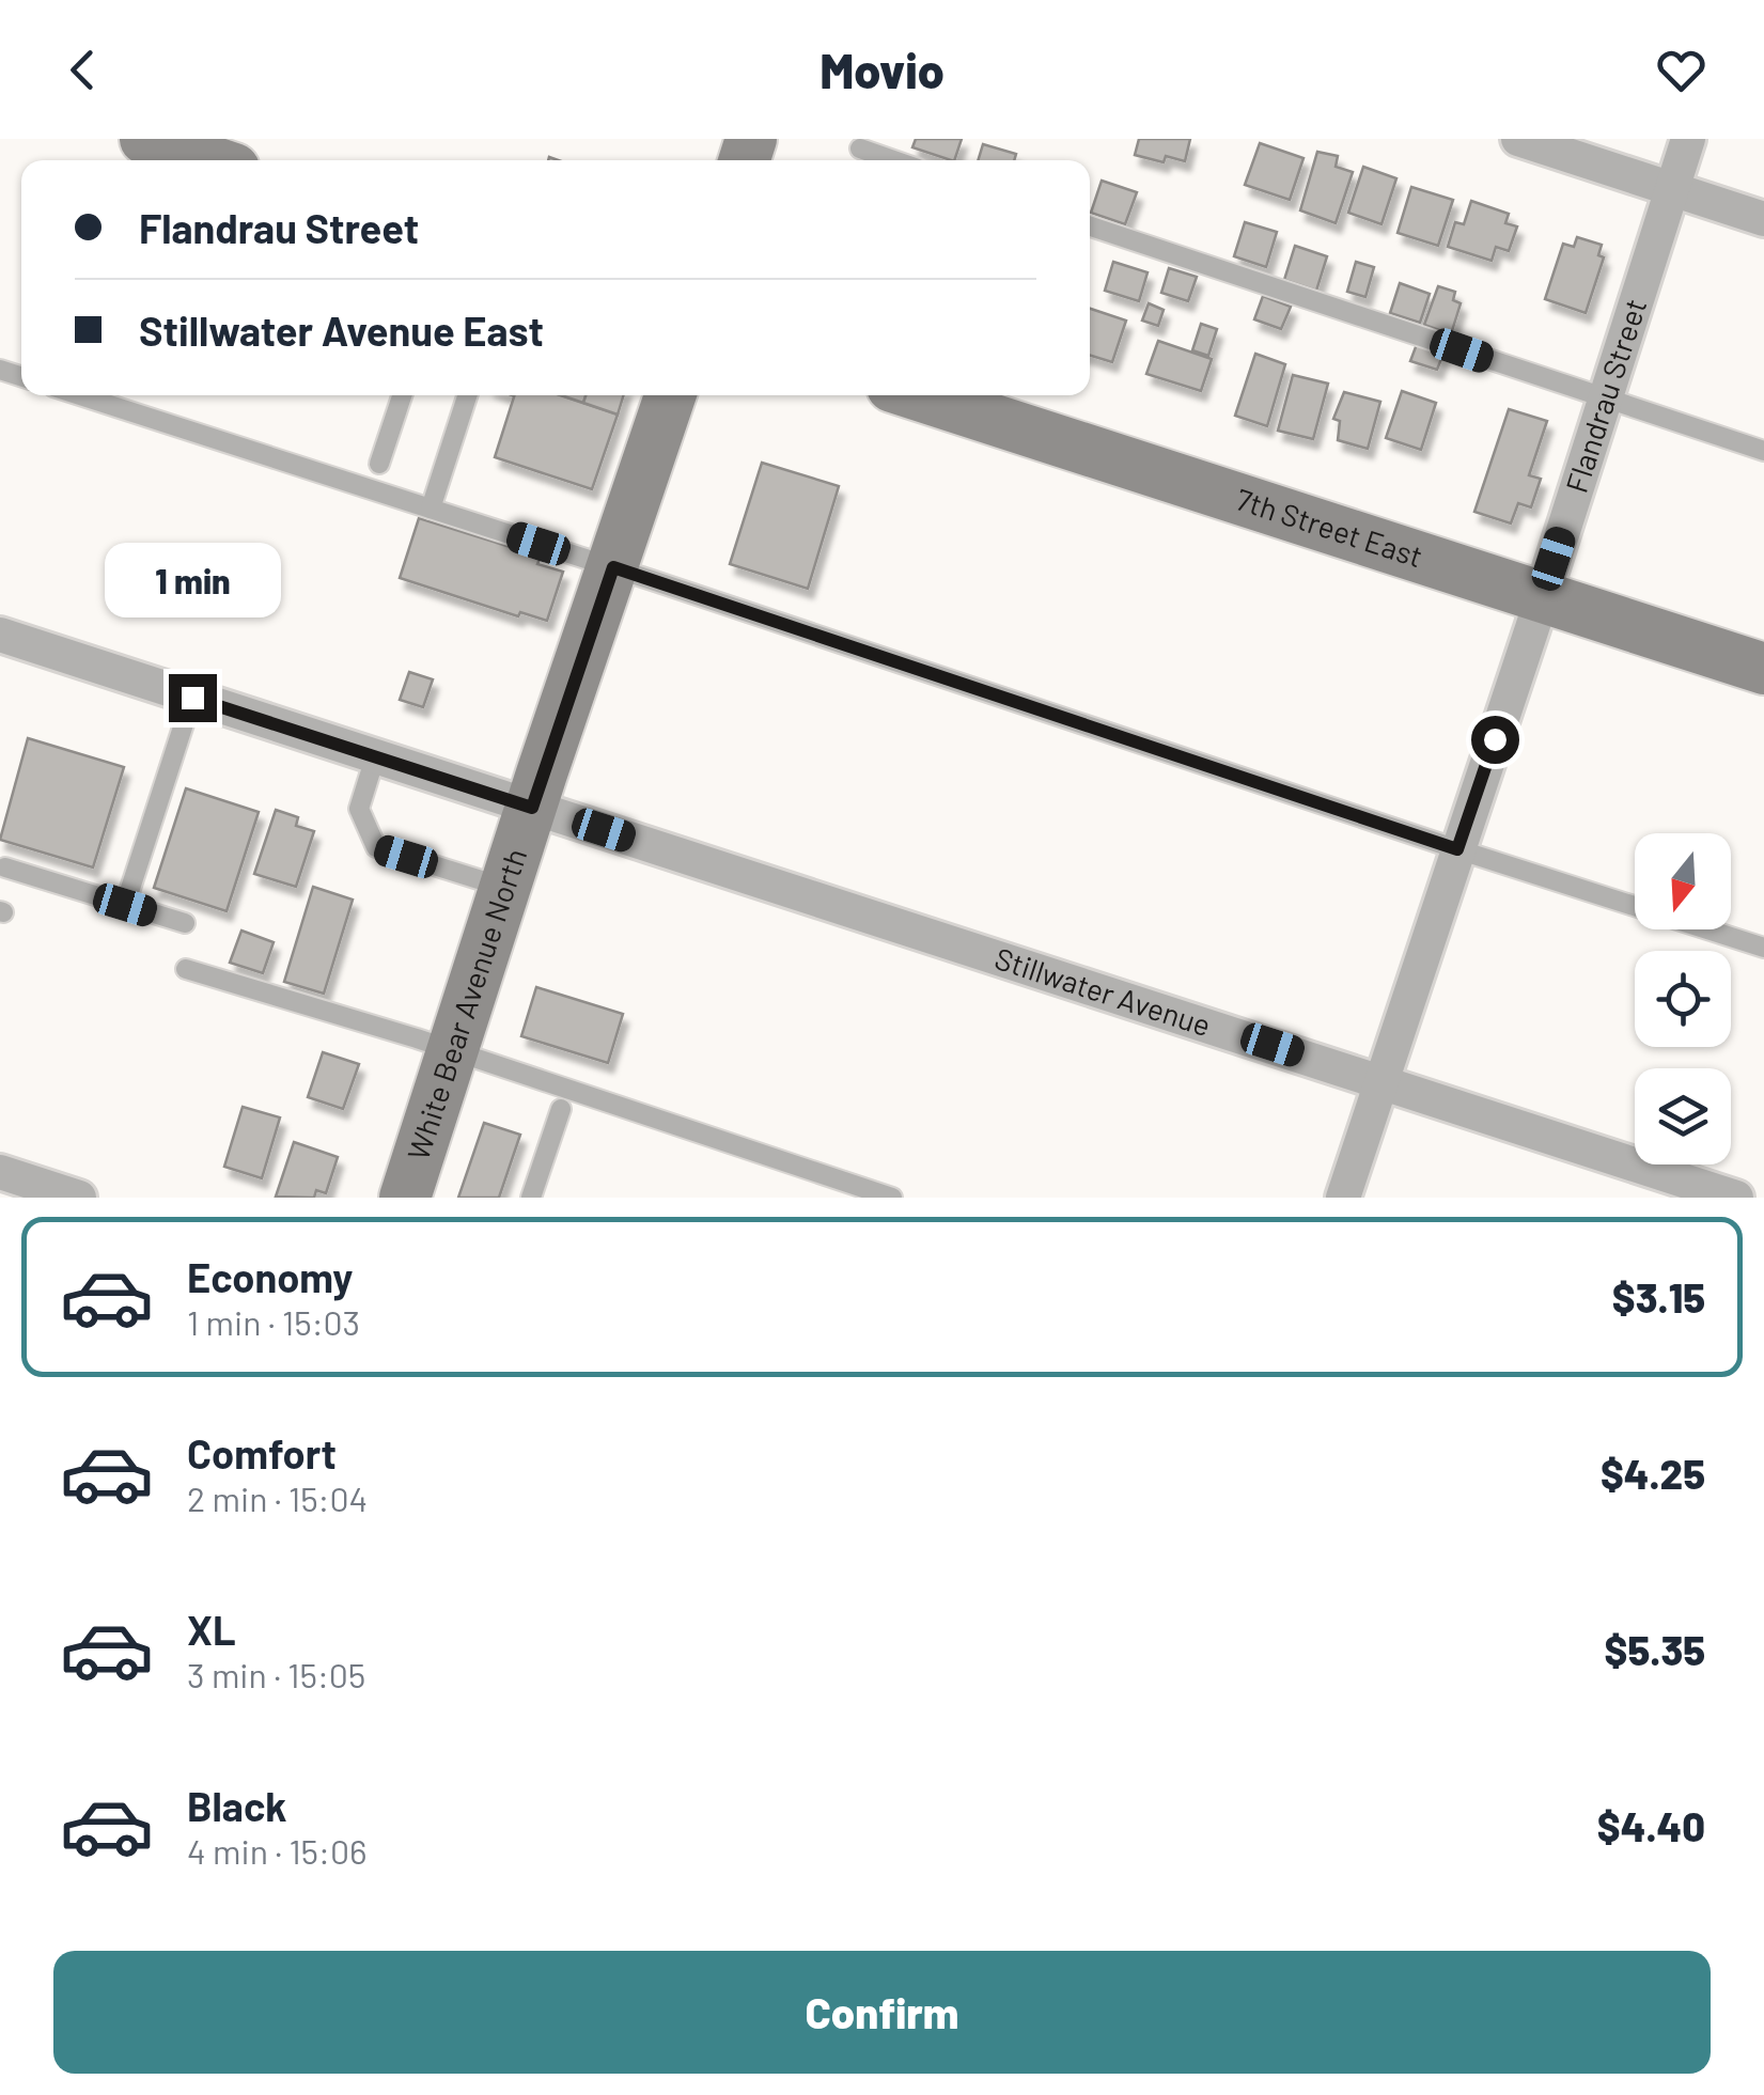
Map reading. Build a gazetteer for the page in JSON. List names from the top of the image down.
{
  "streets": {
    "street": [
      "Flandrau Street",
      "7th Street East",
      "Stillwater Avenue",
      "White Bear Avenue North"
    ]
  },
  "crossings": [
    ["Flandrau Street", "7th Street East"],
    ["Flandrau Street", "Stillwater Avenue"],
    ["Stillwater Avenue", "White Bear Avenue North"]
  ],
  "north": "bottom",
  "page": {
    "header": "Movio",
    "banner": ["Flandrau Street", "Stillwater Avenue East"],
    "bubble": "1 min",
    "list": [
      {
        "name": "Economy",
        "note": "1 min · 15:03",
        "value": "$3.15"
      },
      {
        "name": "Comfort",
        "note": "2 min · 15:04",
        "value": "$4.25"
      },
      {
        "name": "XL",
        "note": "3 min · 15:05",
        "value": "$5.35"
      },
      {
        "name": "Black",
        "note": "4 min · 15:06",
        "value": "$4.40"
      }
    ],
    "buttons": "Confirm"
  }
}
